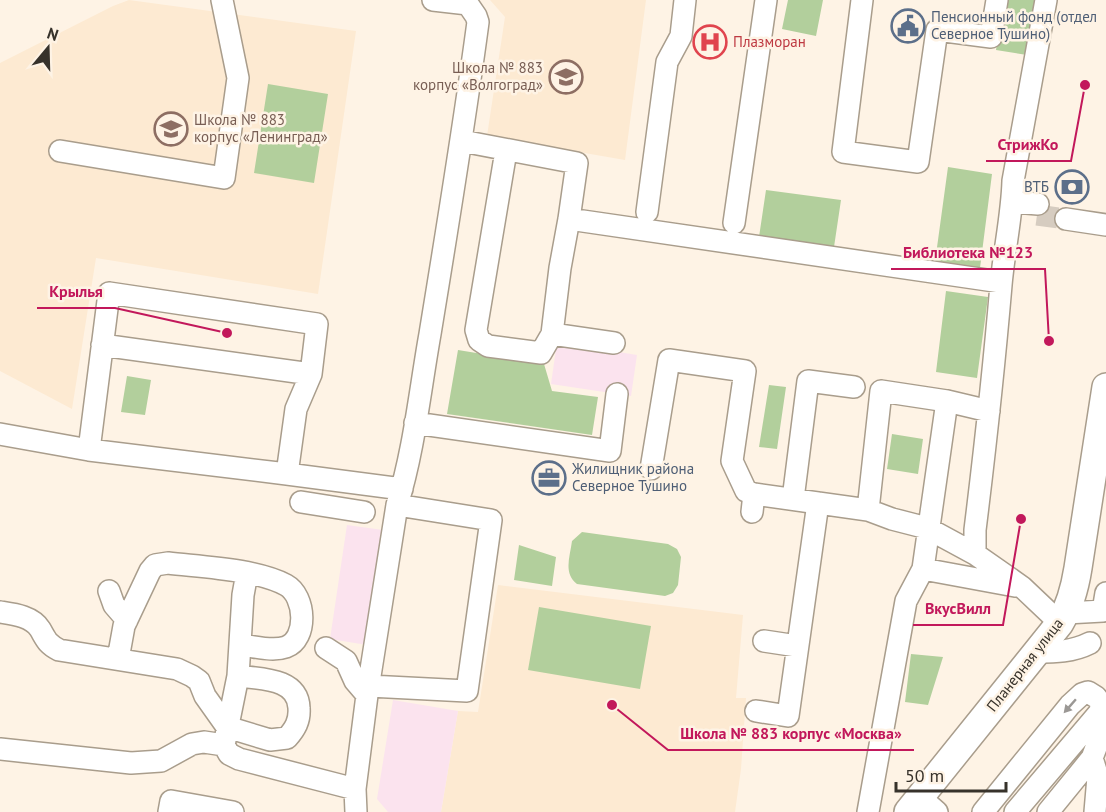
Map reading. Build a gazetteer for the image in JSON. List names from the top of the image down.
{
  "streets": {
    "main road": ["Планерная улица"]
  },
  "places": {
    "public building": ["Пенсионный фонд (отдел Северное Тушино)"],
    "hospital": ["Плазморан"],
    "school or university": ["Школа № 883 корпус «Волгоград»", "Школа № 883 корпус «Ленинград»"],
    "other": [
      "СтрижКо",
      "Крылья",
      "Библиотека №123",
      "ВкусВилл",
      "Школа № 883 корпус «Москва»"
    ],
    "bank": ["ВТБ"],
    "office": ["Жилищник района Северное Тушино"]
  },
  "scale_bar": "50 m",
  "north": "top"
}
